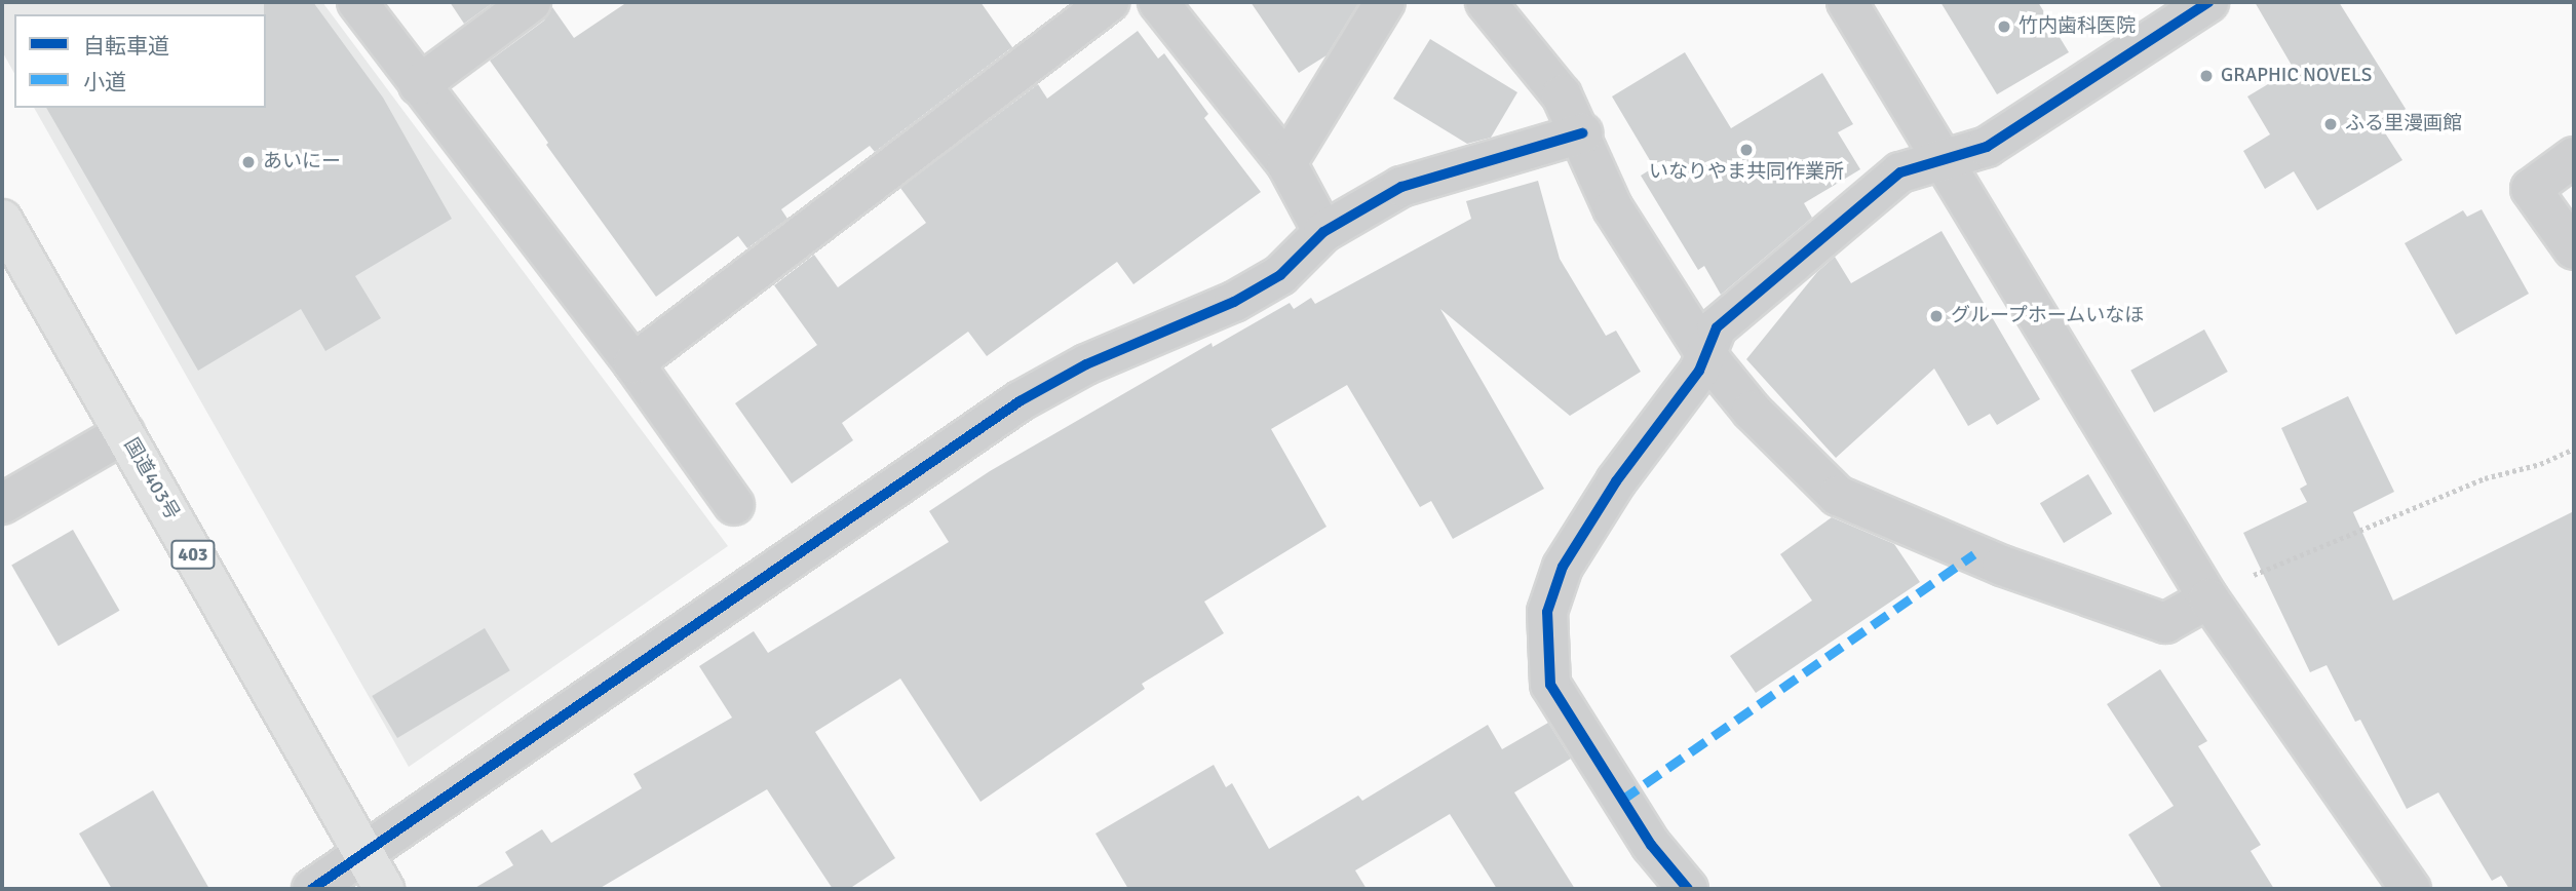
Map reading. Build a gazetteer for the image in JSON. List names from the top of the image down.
{
  "streets": {
    "highway": ["国道403号", "403"]
  },
  "places": [
    "竹内歯科医院",
    "GRAPHIC NOVELS",
    "ふる里漫画館",
    "いなりやま共同作業所",
    "あいにー",
    "グループホームいなほ"
  ],
  "legend": ["自転車道", "小道"]
}
